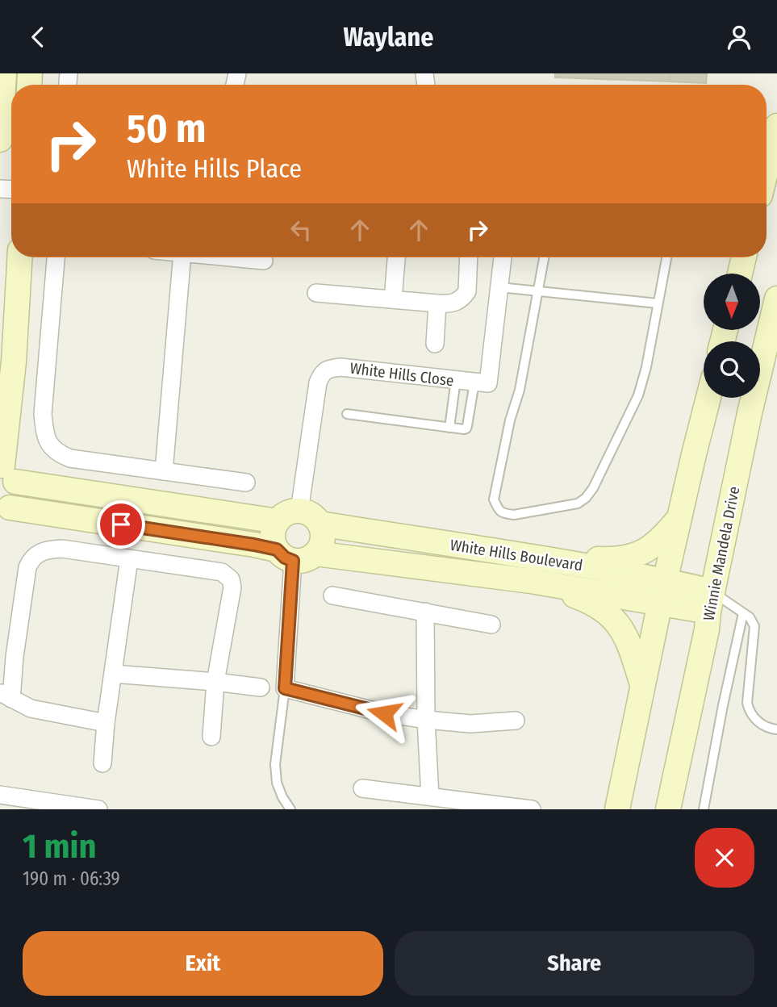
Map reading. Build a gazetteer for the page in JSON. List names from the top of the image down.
{
  "streets": {
    "street": ["White Hills Close", "Winnie Mandela Drive", "White Hills Boulevard"]
  },
  "crossings": [
    ["White Hills Close", "White Hills Boulevard"],
    ["Winnie Mandela Drive", "White Hills Boulevard"]
  ],
  "north": "bottom",
  "page": {
    "header": "Waylane",
    "turn": ["50 m", "White Hills Place"],
    "heading": ["1 min", "190 m · 06:39"],
    "buttons": ["Exit", "Share"]
  }
}
